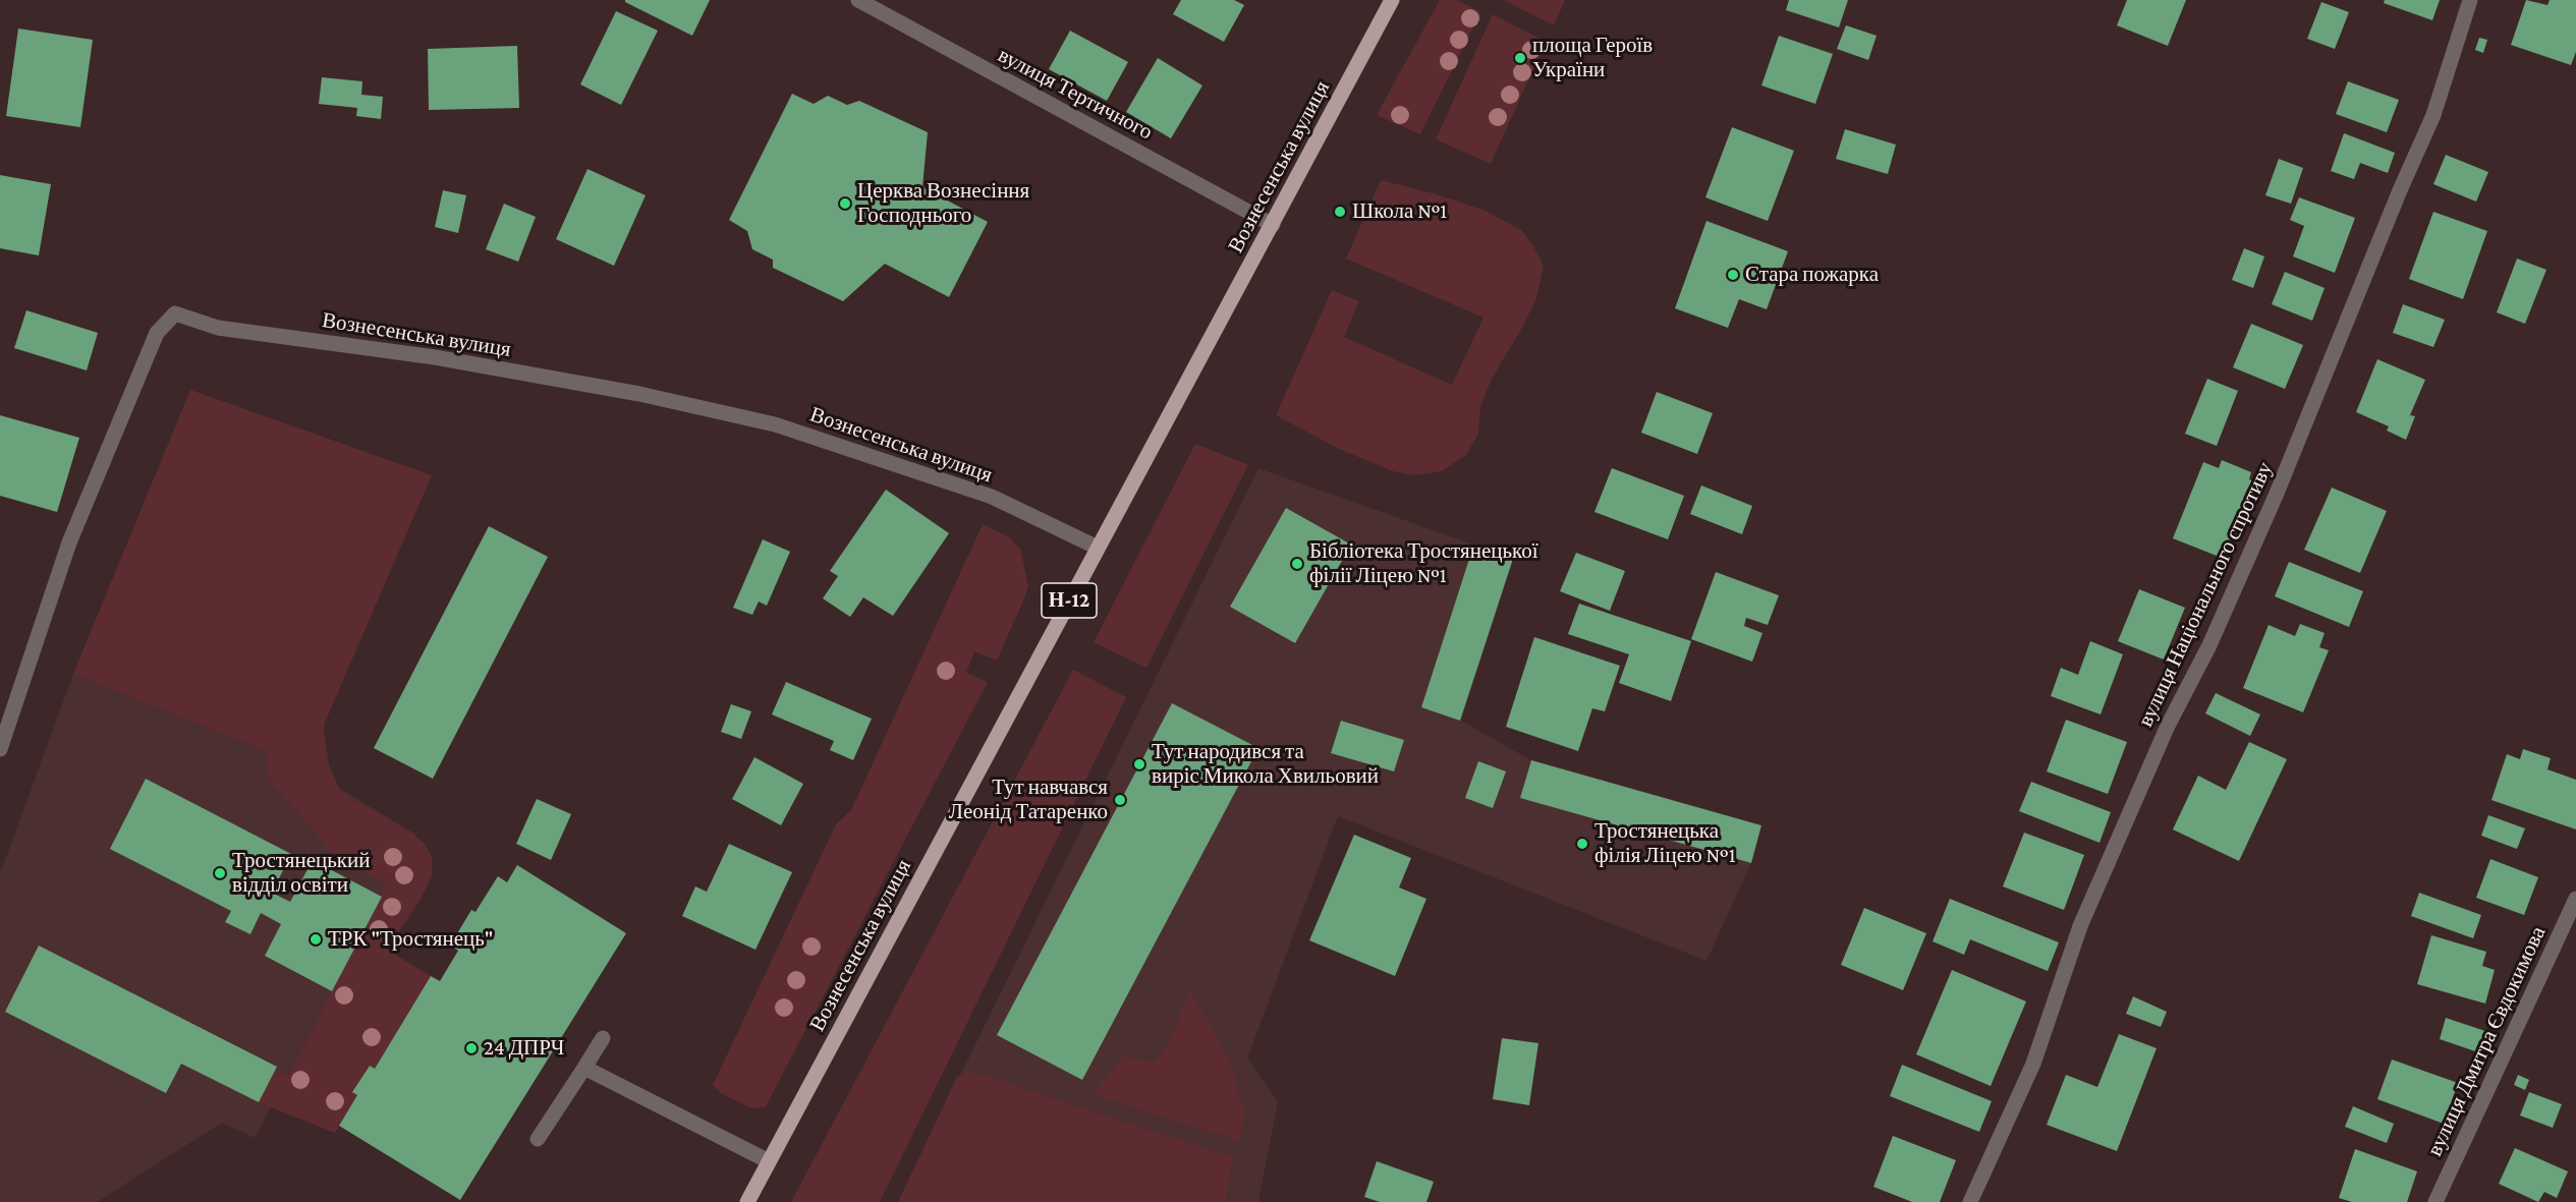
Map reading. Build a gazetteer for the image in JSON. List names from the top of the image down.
{
  "streets": {
    "main road": ["Вознесенська вулиця", "Н-12"],
    "street": ["вулиця Тертичного", "вулиця Національного спротиву", "вулиця Дмитра Євдокимова"]
  },
  "crossings": [
    ["вулиця Тертичного", "Вознесенська вулиця"]
  ],
  "places": [
    "площа Героїв України",
    "Церква Вознесіння Господнього",
    "Школа №1",
    "Стара пожарка",
    "Бібліотека Тростянецької філії Ліцею №1",
    "Тут народився та виріс Микола Хвильовий",
    "Тут навчався Леонід Татаренко",
    "Тростянецька філія Ліцею №1",
    "Тростянецький відділ освіти",
    "ТРК \"Тростянець\"",
    "24 ДПРЧ"
  ]
}
